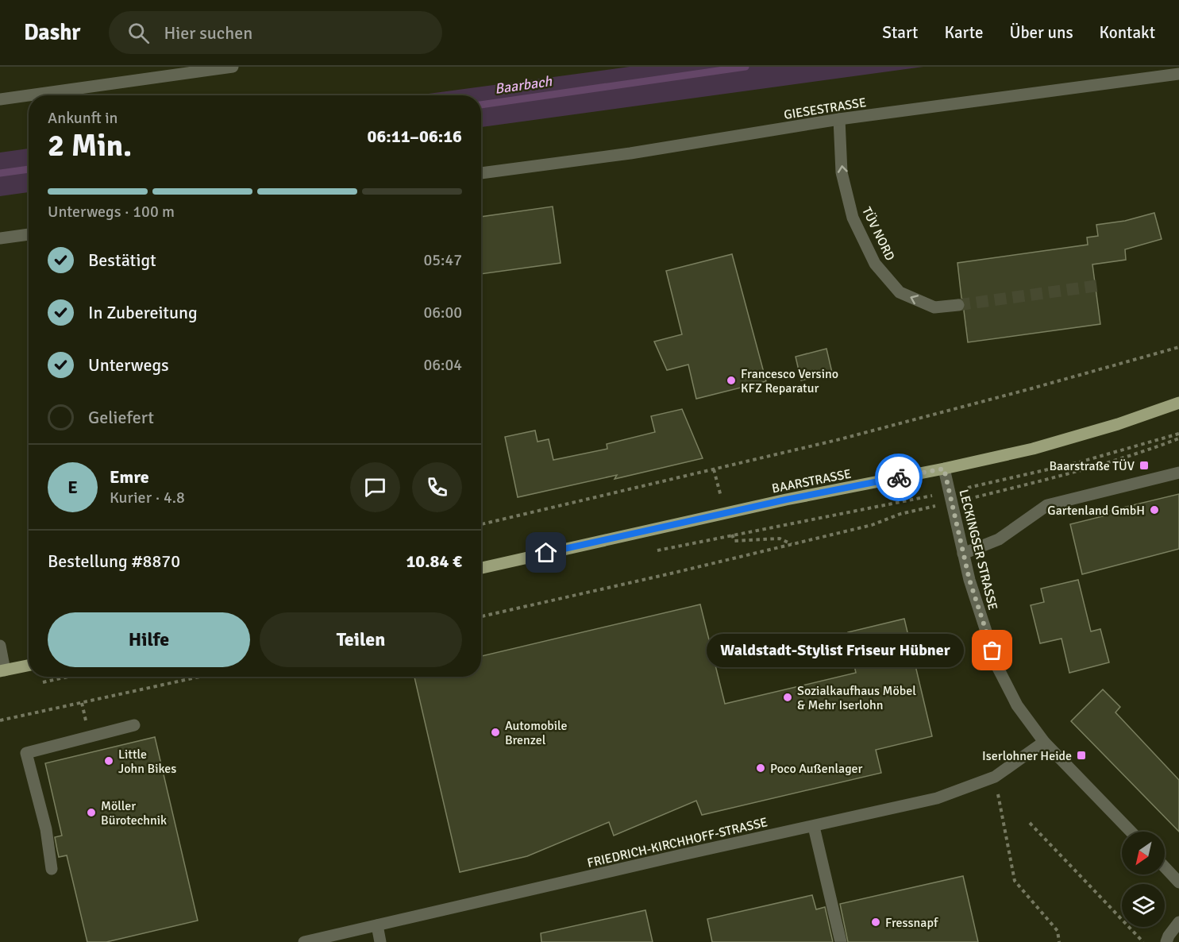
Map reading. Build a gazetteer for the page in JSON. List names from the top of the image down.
{
  "streets": {
    "main road": ["BAARSTRASSE"],
    "street": [
      "GIESESTRASSE",
      "TÜV NORD",
      "LECKINGSER STRASSE",
      "FRIEDRICH-KIRCHHOFF-STRASSE"
    ]
  },
  "crossings": [
    ["GIESESTRASSE", "TÜV NORD"],
    ["BAARSTRASSE", "LECKINGSER STRASSE"],
    ["LECKINGSER STRASSE", "FRIEDRICH-KIRCHHOFF-STRASSE"]
  ],
  "one_way": ["TÜV NORD"],
  "water": ["Baarbach"],
  "places": {
    "other": [
      "Francesco Versino KFZ Reparatur",
      "Gartenland GmbH",
      "Waldstadt-Stylist Friseur Hübner",
      "Sozialkaufhaus Möbel & Mehr Iserlohn",
      "Automobile Brenzel",
      "Little John Bikes",
      "Poco Außenlager",
      "Möller Bürotechnik",
      "Fressnapf"
    ],
    "transit": ["Baarstraße TÜV", "Iserlohner Heide"]
  },
  "north": "bottom left",
  "page": {
    "header": "Dashr",
    "search": "Hier suchen",
    "nav": [
      "Start",
      "Karte",
      "Über uns",
      "Kontakt"
    ],
    "heading": ["2 Min.", "Ankunft in", "06:11–06:16"],
    "panel": [
      "Emre",
      "Kurier · 4.8",
      "Bestellung #8870",
      "10.84 €"
    ],
    "bar": "Unterwegs · 100 m",
    "list": [
      ["Bestätigt", "05:47"],
      ["In Zubereitung", "06:00"],
      ["Unterwegs", "06:04"],
      "Geliefert"
    ],
    "round": "E",
    "buttons": ["Hilfe", "Teilen"],
    "bubble": "Waldstadt-Stylist Friseur Hübner"
  }
}
